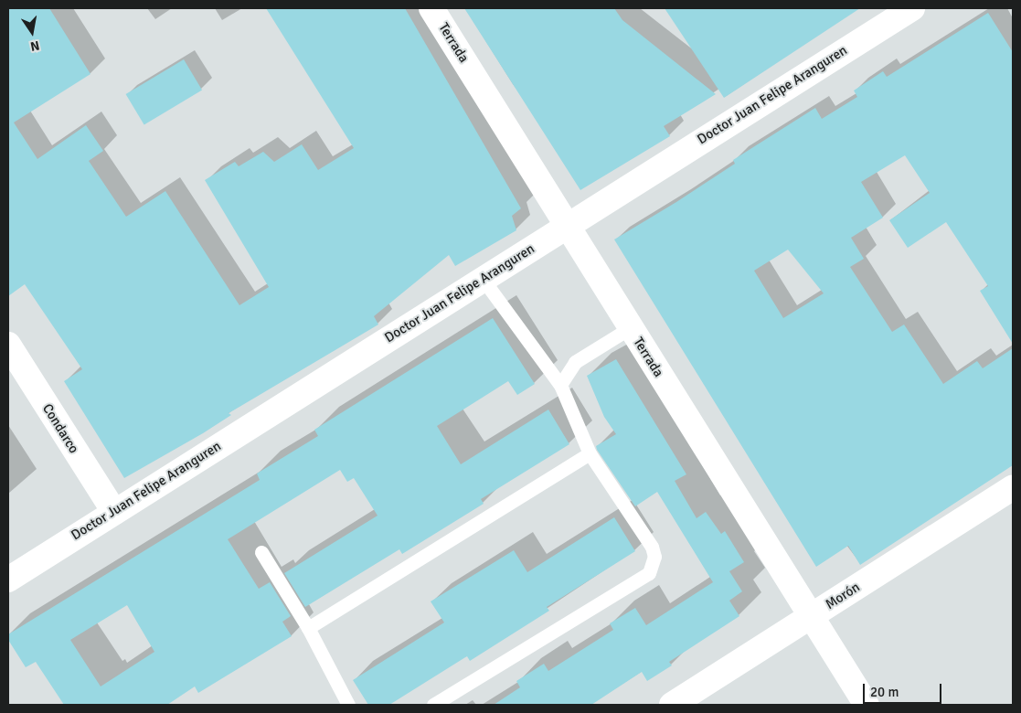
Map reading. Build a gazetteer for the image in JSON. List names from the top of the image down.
{
  "streets": {
    "street": [
      "Terrada",
      "Doctor Juan Felipe Aranguren",
      "Condarco",
      "Morón"
    ]
  },
  "crossings": [
    ["Terrada", "Doctor Juan Felipe Aranguren"],
    ["Terrada", "Morón"],
    ["Doctor Juan Felipe Aranguren", "Condarco"]
  ],
  "scale_bar": "20 m",
  "north": "bottom"
}
